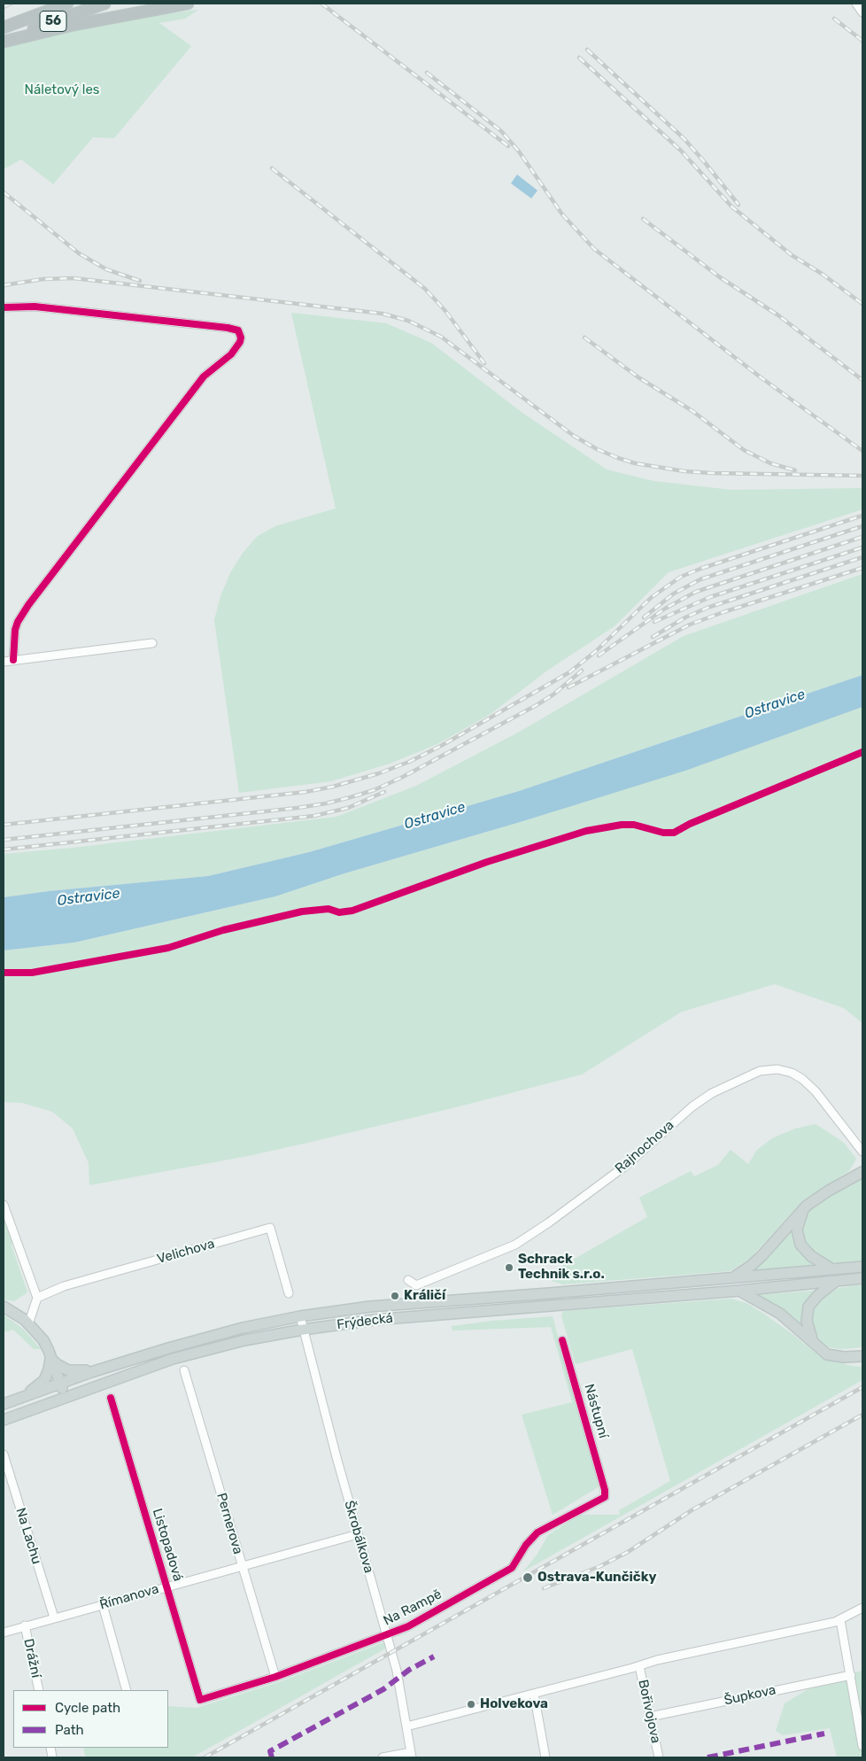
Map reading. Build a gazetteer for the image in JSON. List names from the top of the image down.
{
  "streets": {
    "highway": ["56"],
    "main road": ["Frýdecká"],
    "street": [
      "Rajnochova",
      "Velichova",
      "Nástupní",
      "Pernerova",
      "Na Lachu",
      "Škrobálkova",
      "Listopadová",
      "Římanova",
      "Na Rampě",
      "Drážní",
      "Šupkova",
      "Bořivojova"
    ]
  },
  "crossings": [
    ["Frýdecká", "Škrobálkova"],
    ["Nástupní", "Na Rampě"],
    ["Pernerova", "Římanova"],
    ["Pernerova", "Na Rampě"],
    ["Na Lachu", "Římanova"],
    ["Škrobálkova", "Římanova"],
    ["Škrobálkova", "Na Rampě"],
    ["Listopadová", "Římanova"],
    ["Listopadová", "Na Rampě"],
    ["Římanova", "Drážní"],
    ["Šupkova", "Bořivojova"]
  ],
  "water": ["Ostravice"],
  "parks": ["Náletový les"],
  "places": [
    "Schrack Technik s.r.o.",
    "Králičí",
    "Ostrava-Kunčičky",
    "Holvekova"
  ],
  "legend": ["Cycle path", "Path"]
}
